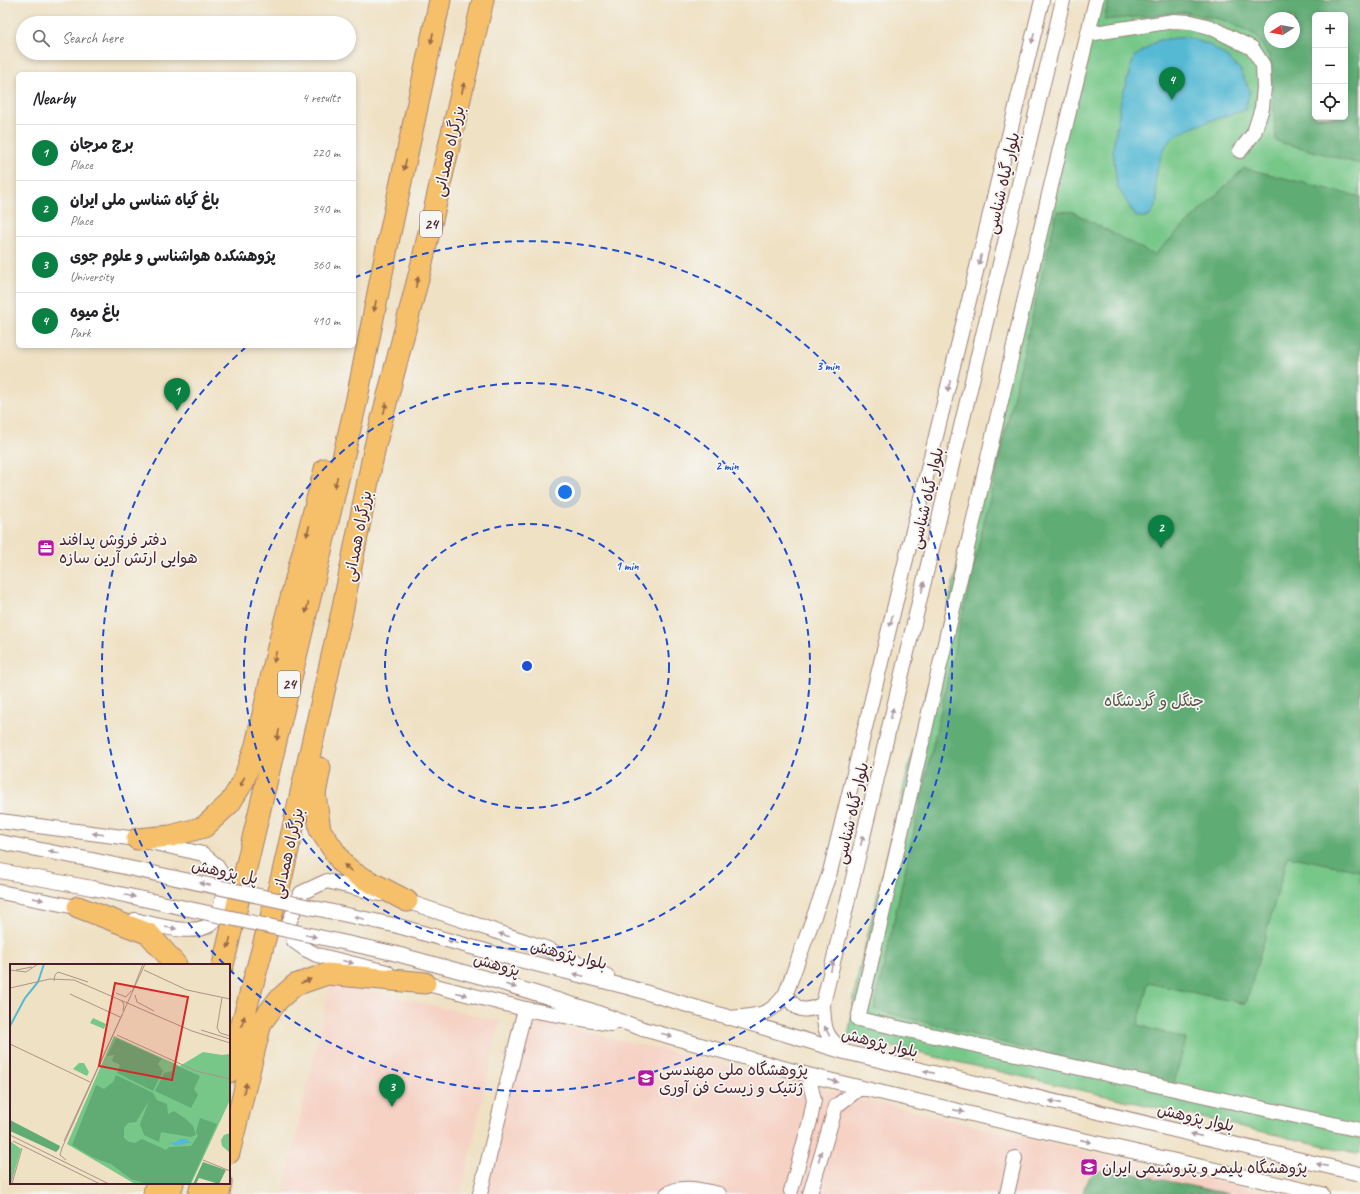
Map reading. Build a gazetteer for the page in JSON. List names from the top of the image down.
{
  "streets": {
    "highway": ["بزرگراه همدانی", "24"],
    "street": [
      "بلوار گیاه شناسی",
      "پل پژوهش",
      "بلوار پژوهش",
      "پژوهش"
    ]
  },
  "crossings": [
    ["بلوار گیاه شناسی", "بلوار پژوهش"],
    ["پل پژوهش", "بلوار پژوهش"]
  ],
  "parks": ["جنگل و گردشگاه"],
  "places": {
    "office": ["دفتر فروش پدافند هوایی ارتش آرین سازه"],
    "school or university": ["پژوهشگاه ملی مهندسی ژنتیک و زیست فن آوری", "پژوهشگاه پلیمر و پتروشیمی ایران"]
  },
  "north": "left",
  "page": {
    "map_buttons": ["+", "−"],
    "search": "Search here",
    "pins": [
      "4",
      "1",
      "2",
      "3"
    ],
    "heading": ["Nearby", "4 results"],
    "list": [
      {
        "mark": "1",
        "name": "برج مرجان",
        "note": "Place",
        "value": "220 m"
      },
      {
        "mark": "2",
        "name": "باغ گیاه‌ شناسی ملی ایران",
        "note": "Place",
        "value": "340 m"
      },
      {
        "mark": "3",
        "name": "پژوهشکده هواشناسی و علوم جوی",
        "note": "University",
        "value": "360 m"
      },
      {
        "mark": "4",
        "name": "باغ میوه",
        "note": "Park",
        "value": "410 m"
      }
    ]
  },
  "rings": ["3 min", "2 min", "1 min"]
}
